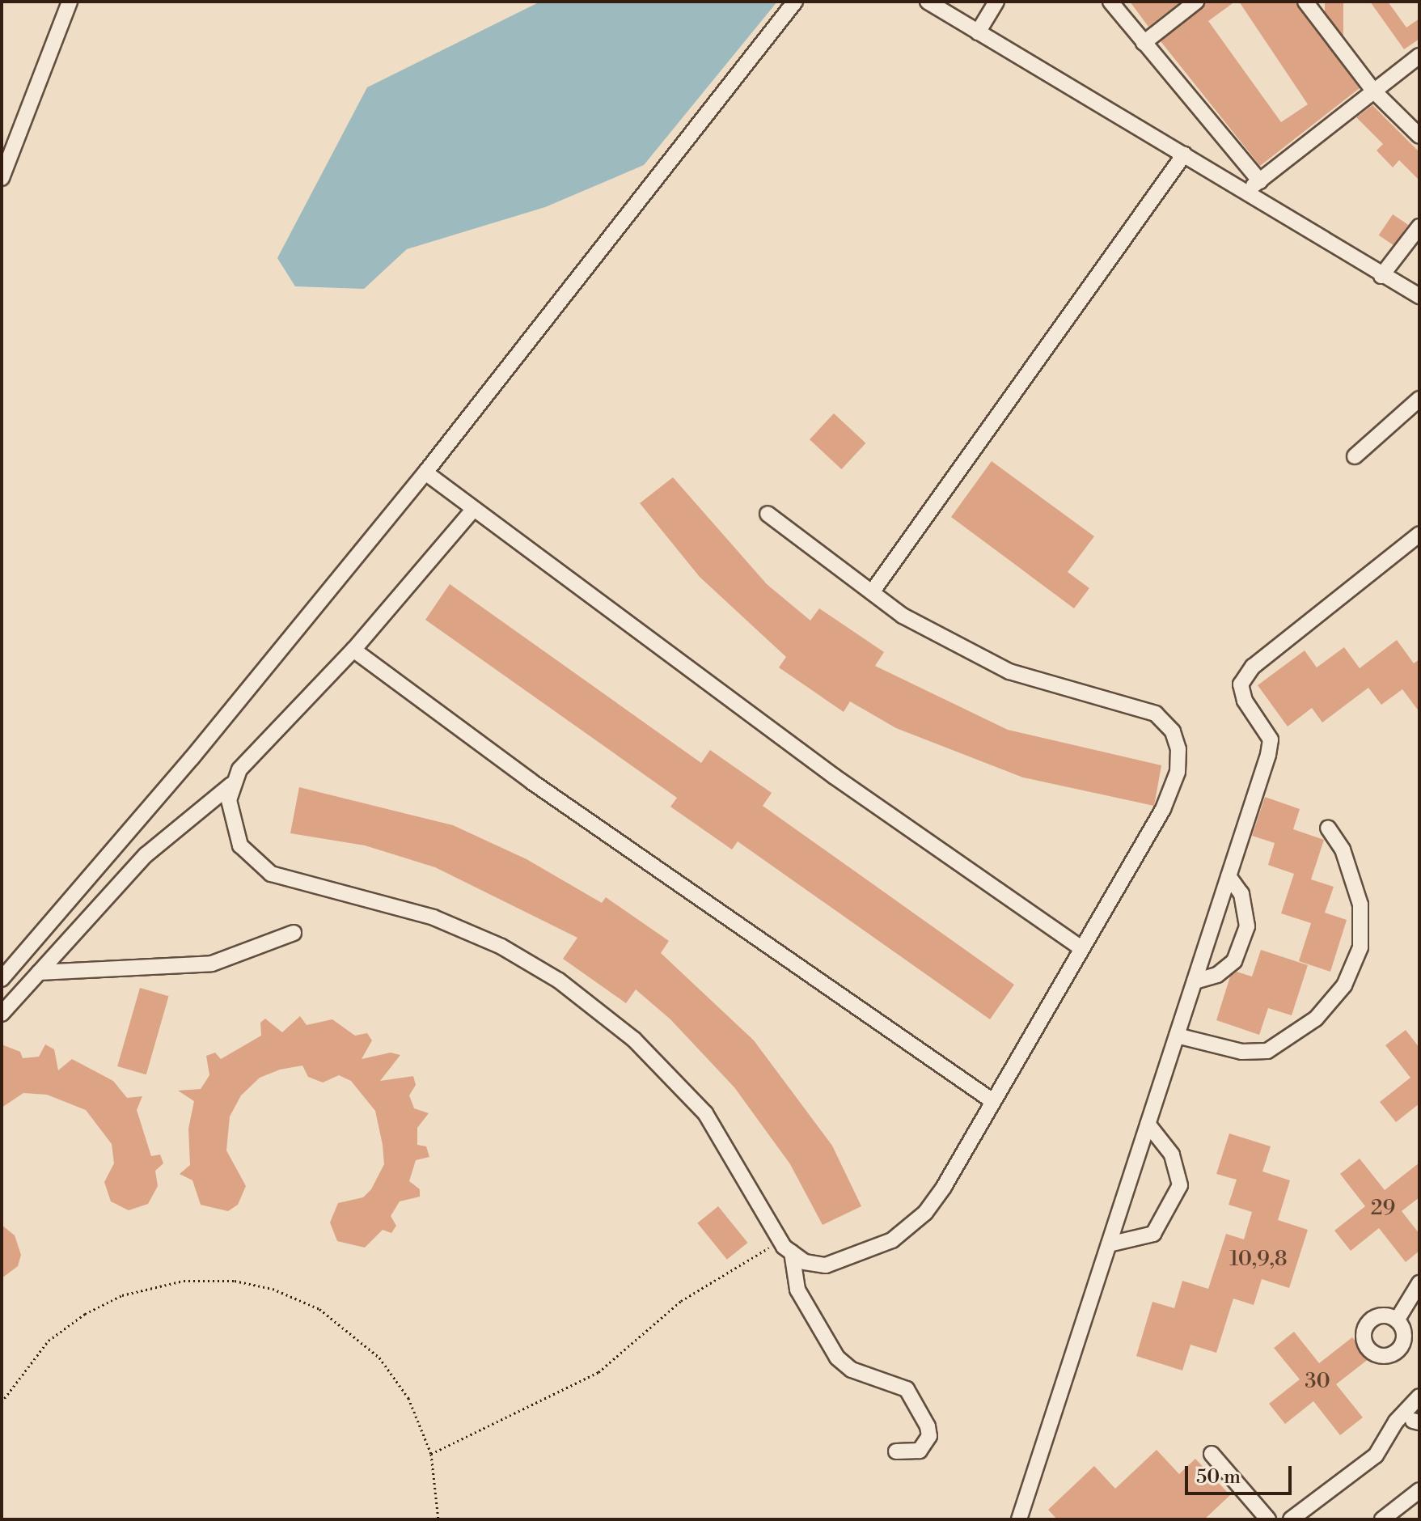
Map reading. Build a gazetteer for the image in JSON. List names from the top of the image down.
{
  "house_numbers": ["29", "10,9,8", "30"],
  "scale_bar": "50 m"
}
